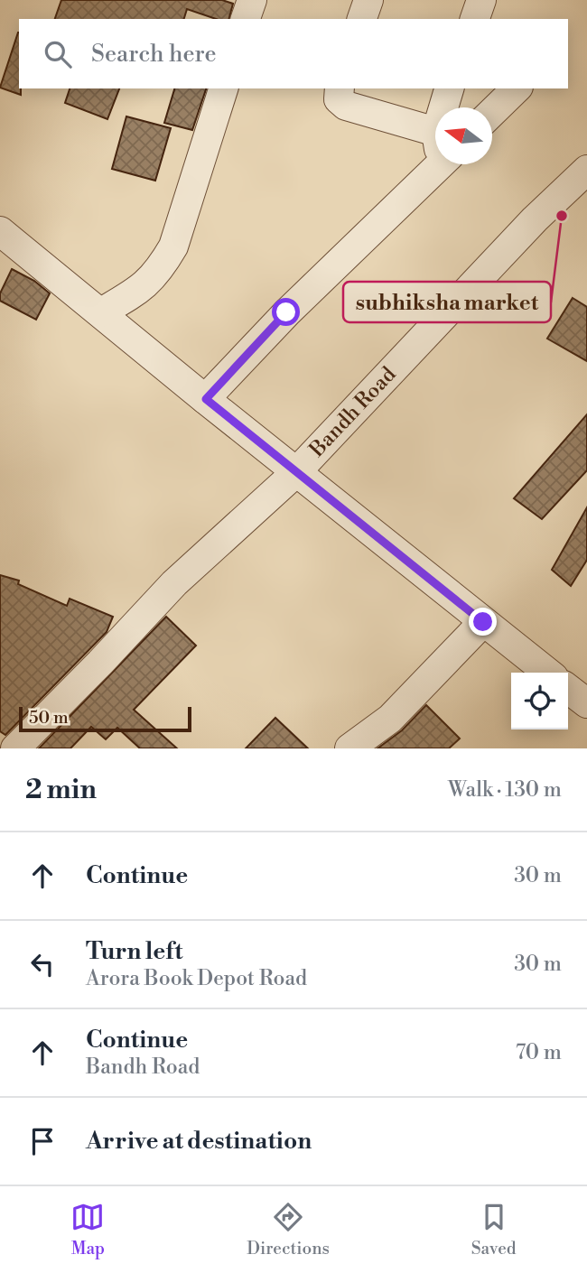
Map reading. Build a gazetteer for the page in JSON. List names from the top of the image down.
{
  "streets": {
    "street": ["Bandh Road"]
  },
  "places": ["subhiksha market"],
  "scale_bar": "50 m",
  "north": "left",
  "page": {
    "search": "Search here",
    "scale": "50 m",
    "heading": ["2 min", "Walk · 130 m"],
    "list": [
      ["Continue", "30 m"],
      ["Turn left", "Arora Book Depot Road", "30 m"],
      ["Continue", "Bandh Road", "70 m"],
      "Arrive at destination"
    ],
    "nav": ["Map", "Directions", "Saved"]
  }
}
